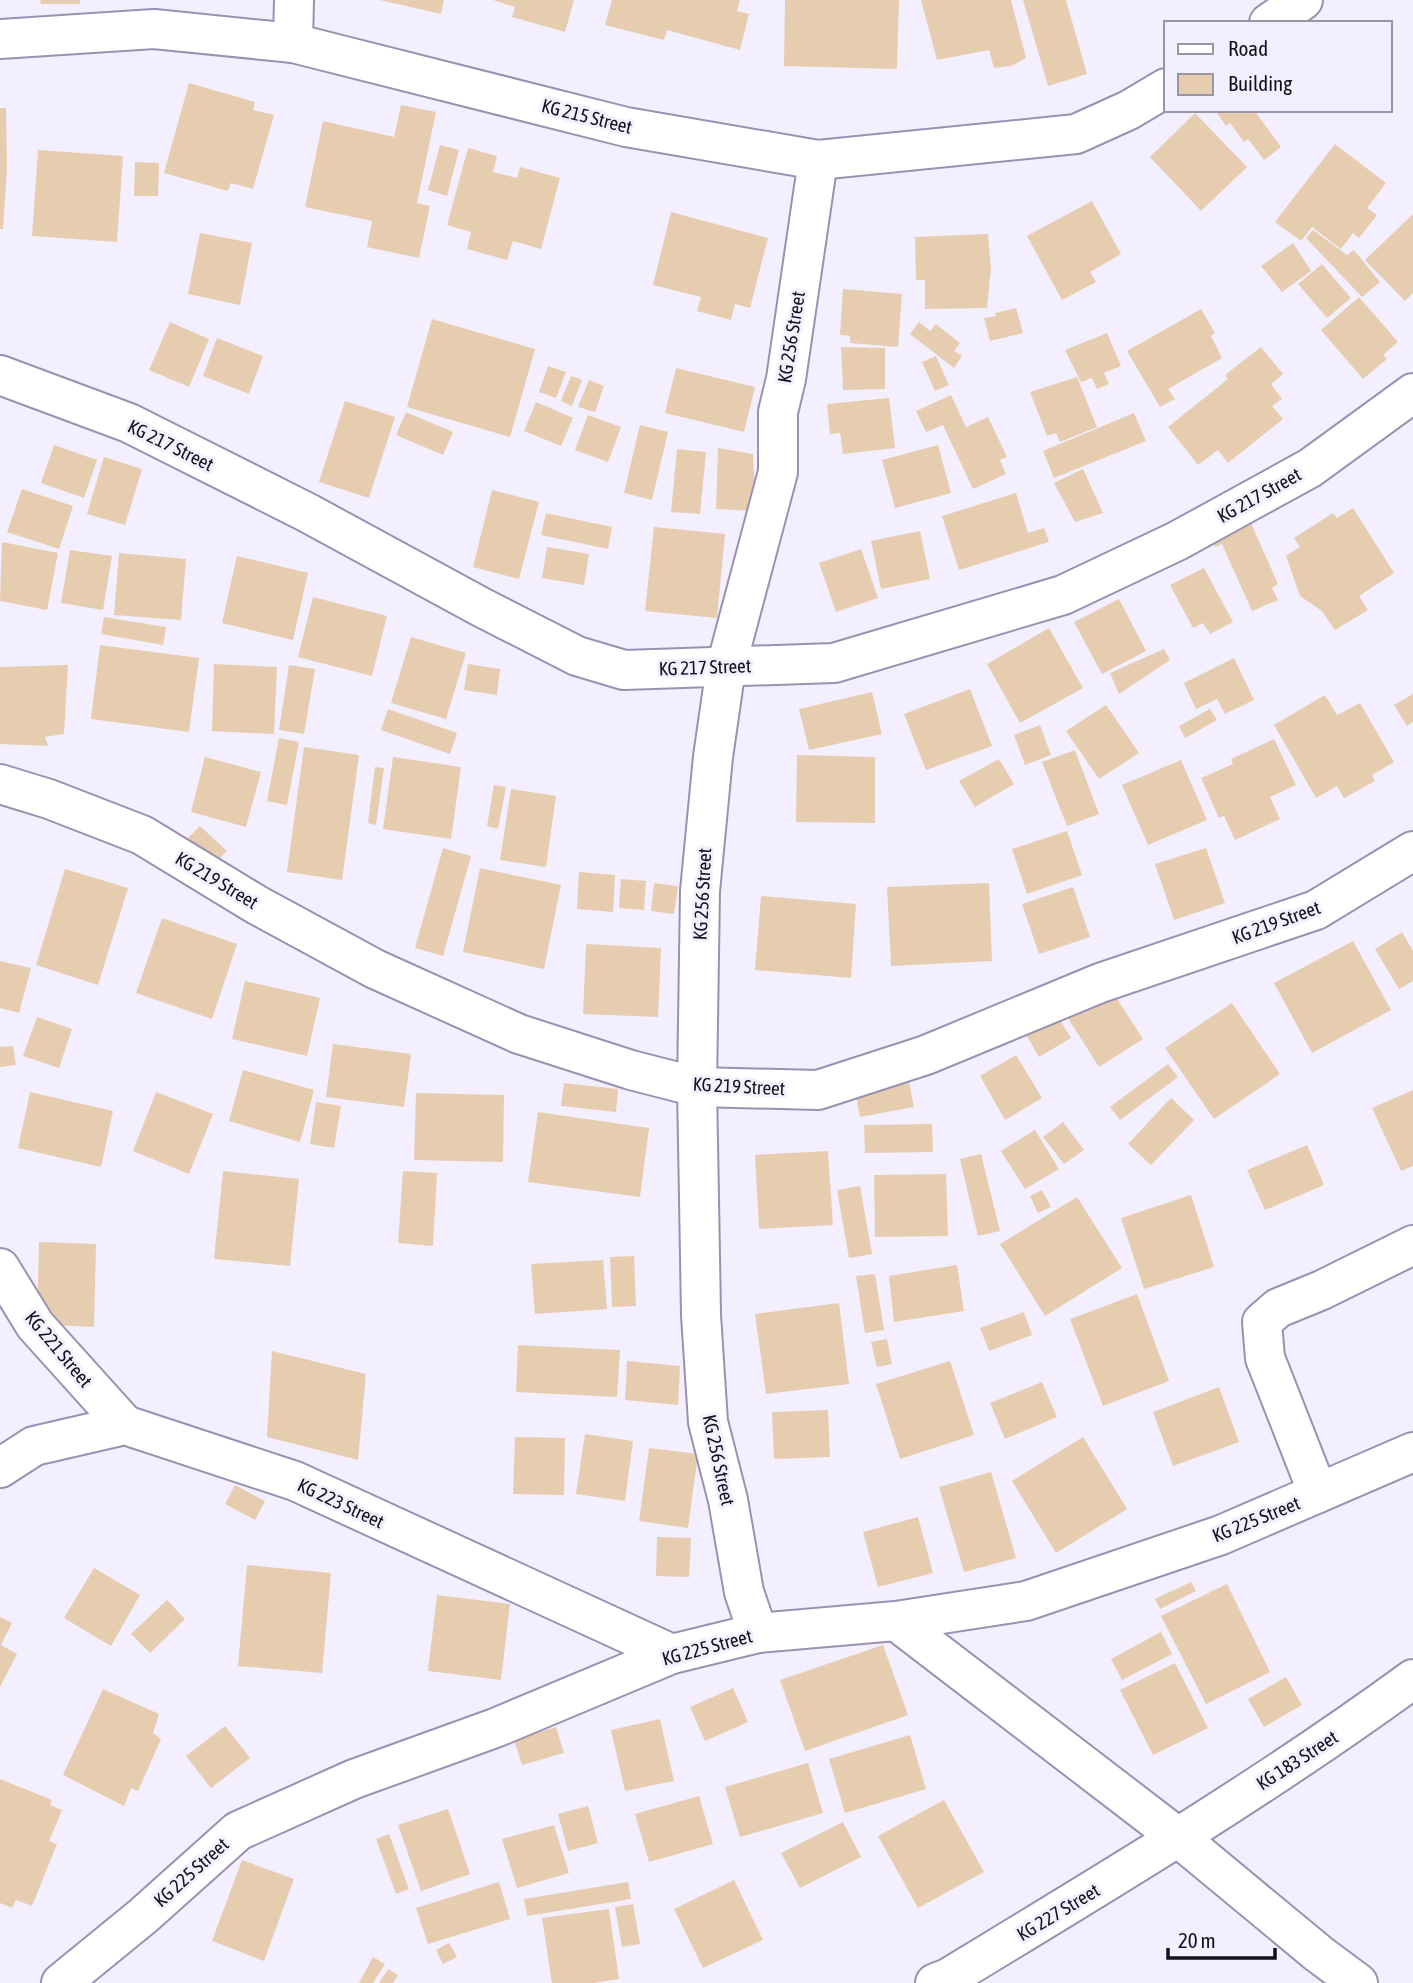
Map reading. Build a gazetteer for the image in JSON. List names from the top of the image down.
{
  "streets": {
    "street": [
      "KG 215 Street",
      "KG 256 Street",
      "KG 217 Street",
      "KG 219 Street",
      "KG 221 Street",
      "KG 223 Street",
      "KG 225 Street",
      "KG 183 Street",
      "KG 227 Street"
    ]
  },
  "crossings": [
    ["KG 215 Street", "KG 256 Street"],
    ["KG 256 Street", "KG 217 Street"],
    ["KG 256 Street", "KG 219 Street"],
    ["KG 256 Street", "KG 225 Street"],
    ["KG 221 Street", "KG 223 Street"],
    ["KG 223 Street", "KG 225 Street"],
    ["KG 183 Street", "KG 227 Street"]
  ],
  "legend": ["Road", "Building"],
  "scale_bar": "20 m"
}
